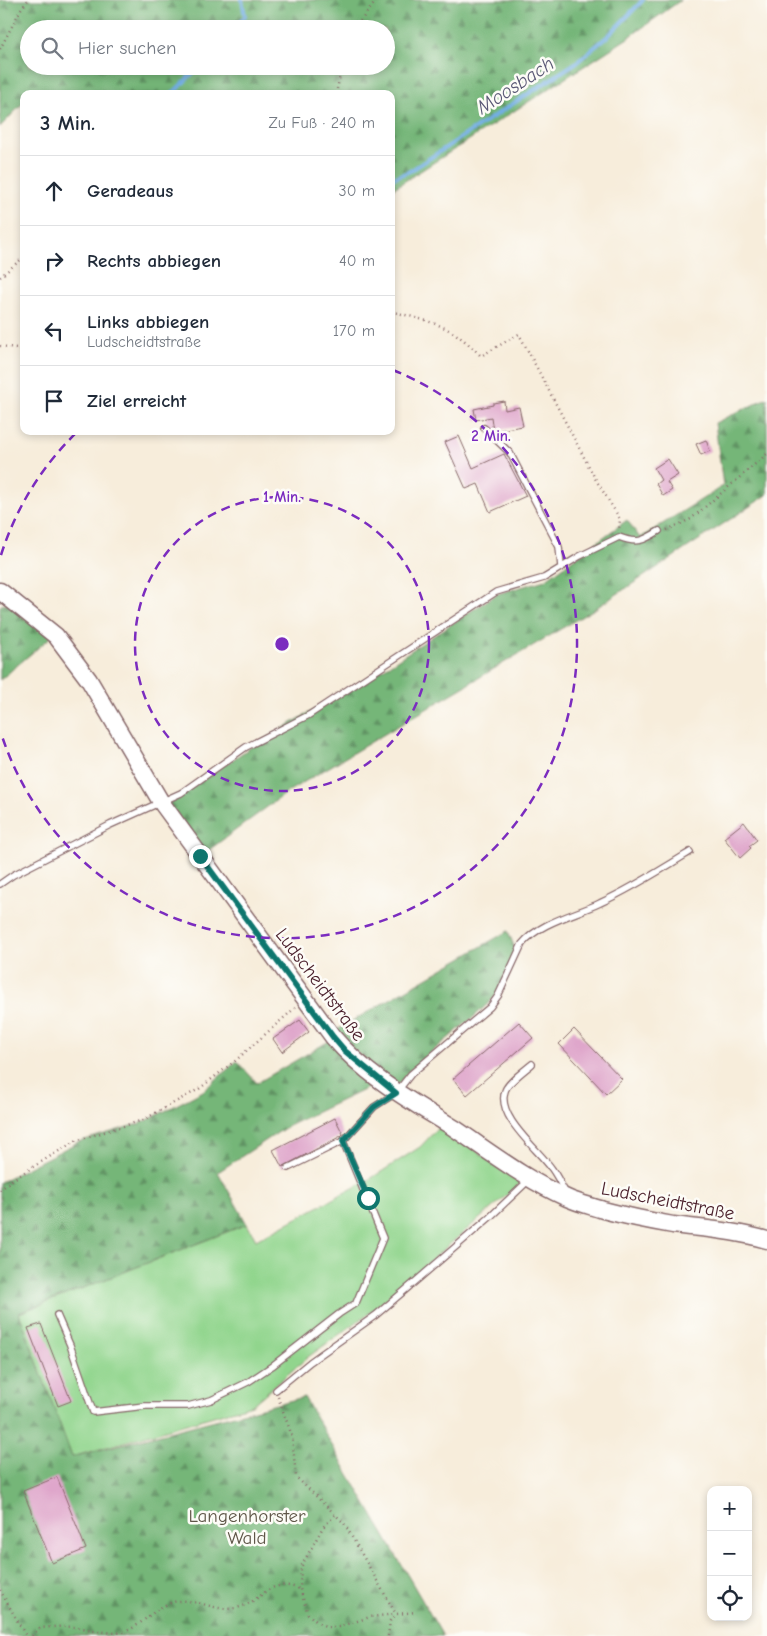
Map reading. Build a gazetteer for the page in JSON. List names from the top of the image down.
{
  "streets": {
    "street": ["Ludscheidtstraße"]
  },
  "water": ["Moosbach"],
  "parks": ["Langenhorster Wald"],
  "page": {
    "search": "Hier suchen",
    "heading": ["3 Min.", "Zu Fuß · 240 m"],
    "list": [
      ["Geradeaus", "30 m"],
      ["Rechts abbiegen", "40 m"],
      ["Links abbiegen", "Ludscheidtstraße", "170 m"],
      "Ziel erreicht"
    ],
    "map_buttons": ["+", "−"]
  },
  "rings": ["2 Min.", "1 Min."]
}
